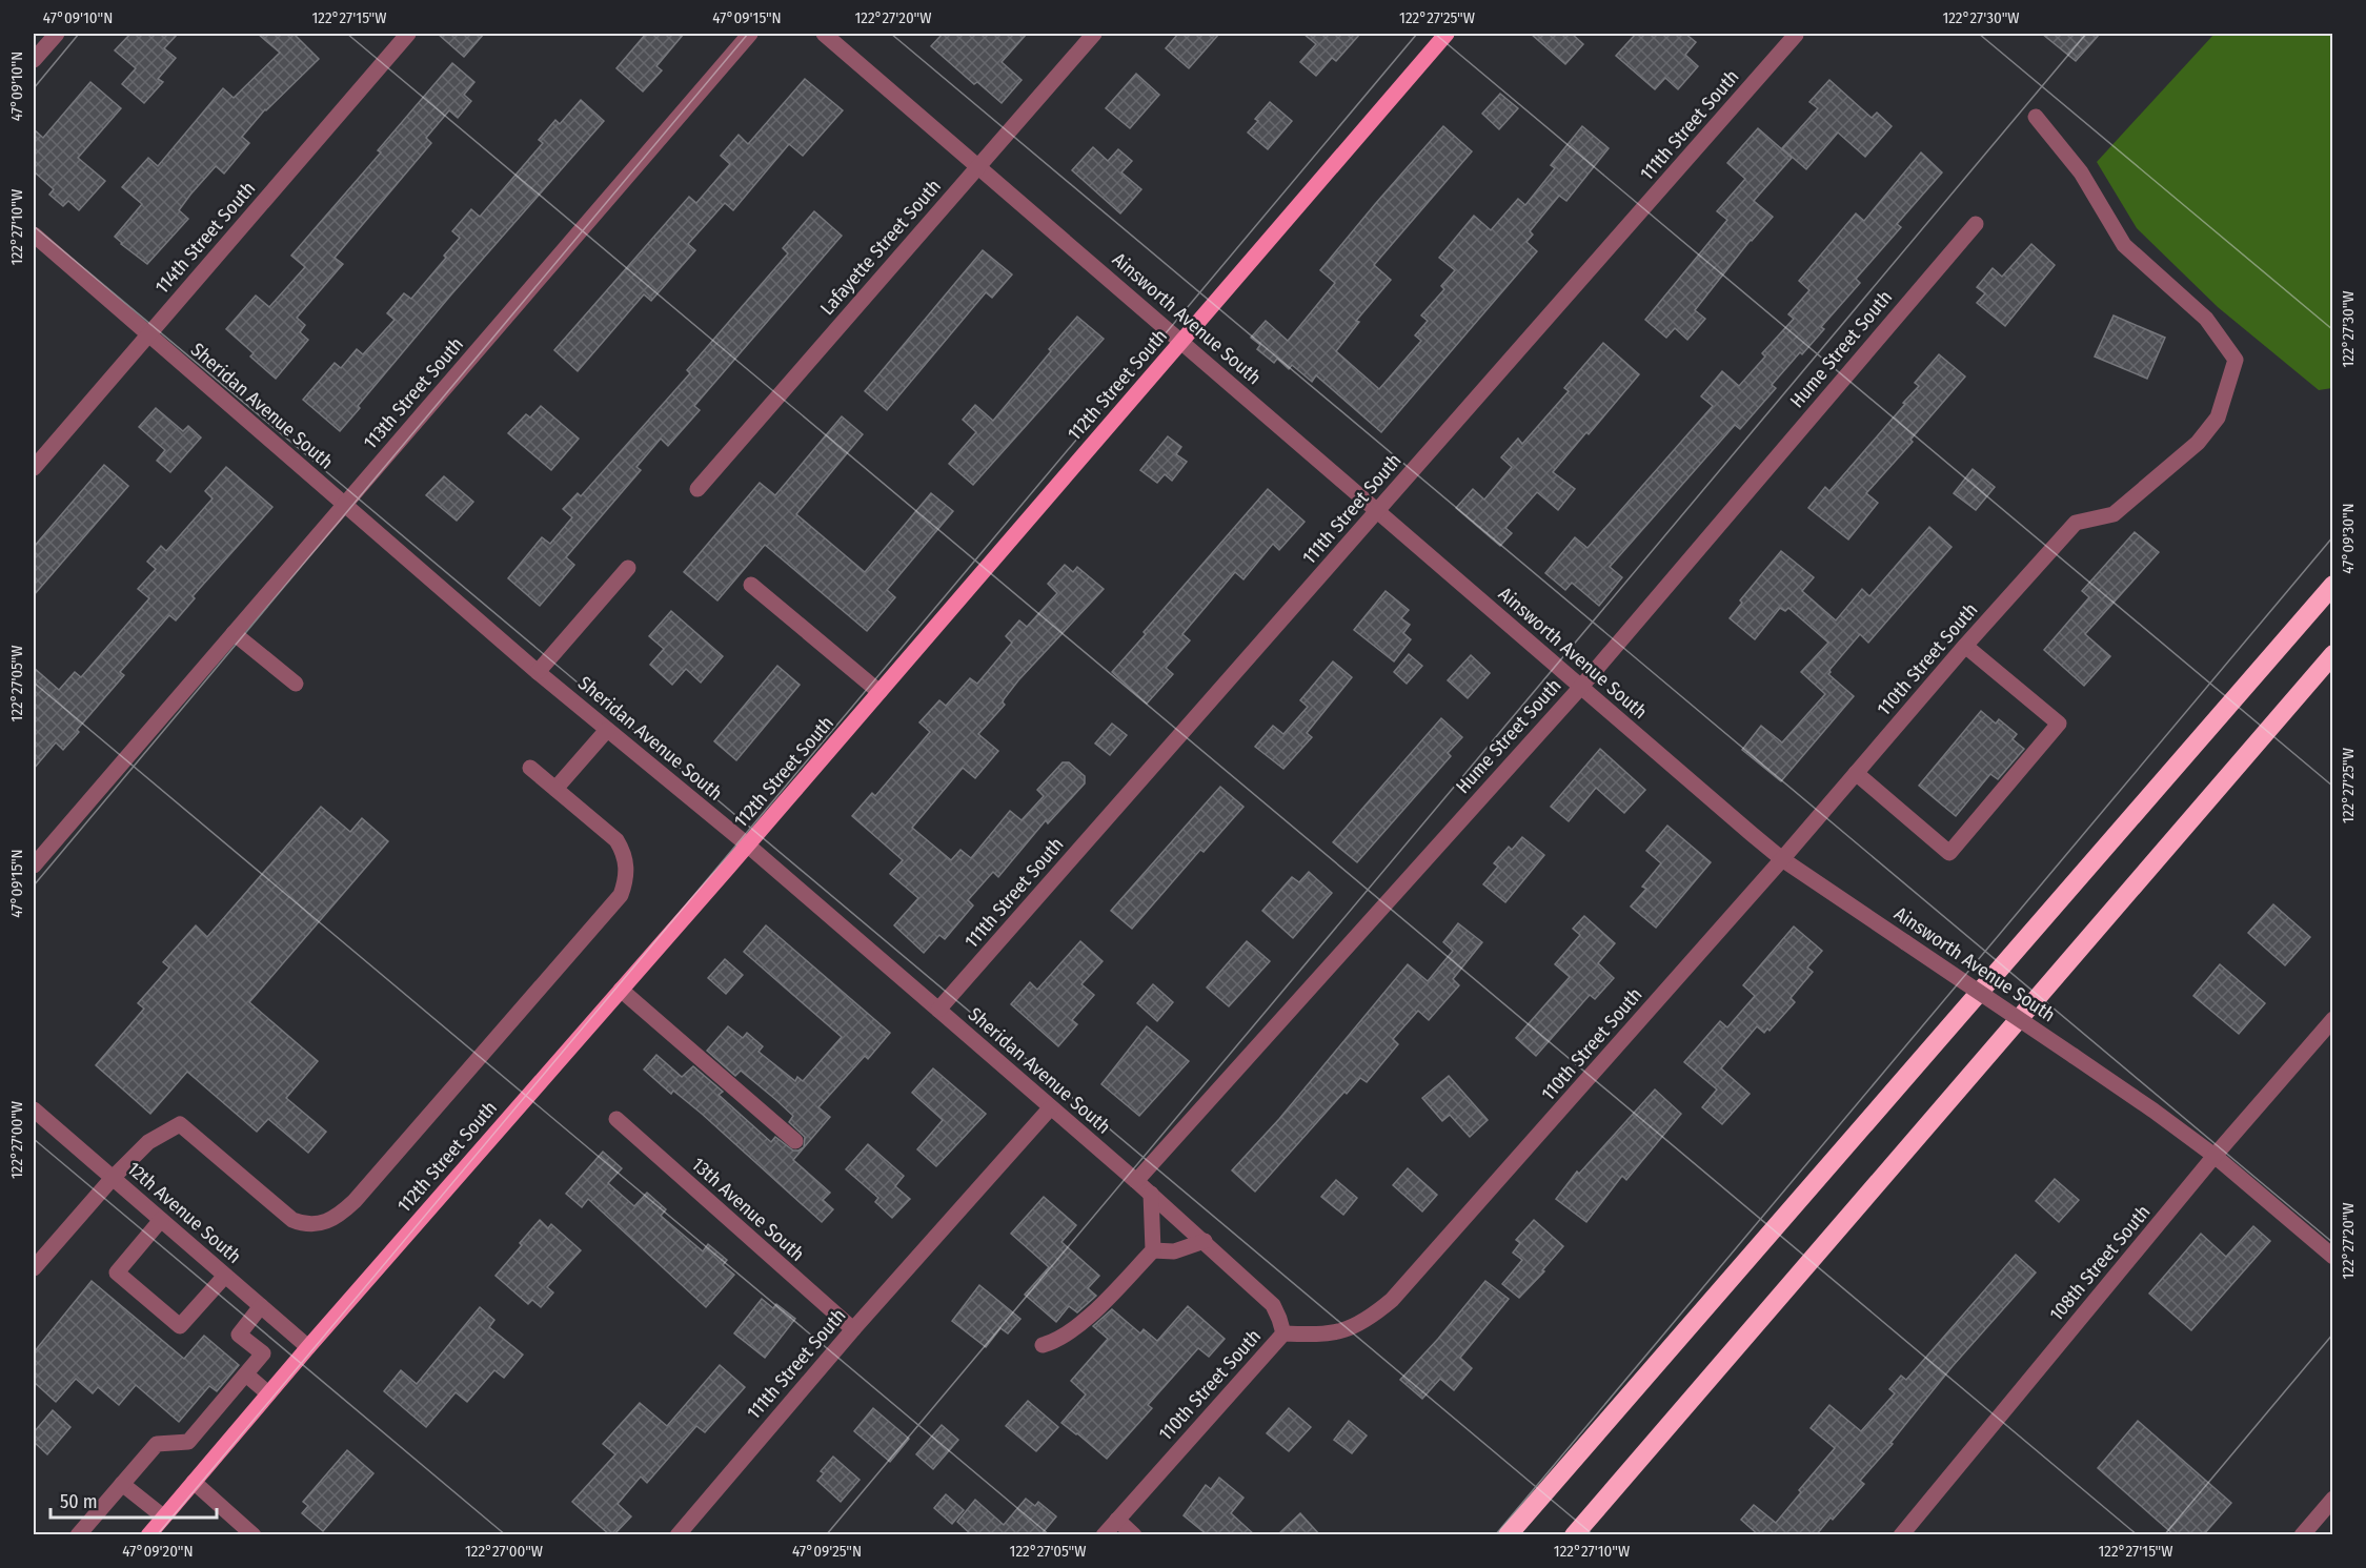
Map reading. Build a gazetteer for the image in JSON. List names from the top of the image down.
{
  "streets": {
    "main road": ["112th Street South"],
    "street": [
      "111th Street South",
      "114th Street South",
      "Lafayette Street South",
      "Ainsworth Avenue South",
      "Hume Street South",
      "113th Street South",
      "Sheridan Avenue South",
      "110th Street South",
      "13th Avenue South",
      "12th Avenue South",
      "108th Street South"
    ]
  },
  "crossings": [
    ["111th Street South", "Ainsworth Avenue South"],
    ["111th Street South", "Sheridan Avenue South"],
    ["111th Street South", "13th Avenue South"],
    ["114th Street South", "Sheridan Avenue South"],
    ["Lafayette Street South", "Ainsworth Avenue South"],
    ["Ainsworth Avenue South", "Hume Street South"],
    ["Ainsworth Avenue South", "112th Street South"],
    ["Ainsworth Avenue South", "110th Street South"],
    ["Ainsworth Avenue South", "108th Street South"],
    ["Hume Street South", "Sheridan Avenue South"],
    ["112th Street South", "Sheridan Avenue South"],
    ["112th Street South", "12th Avenue South"],
    ["113th Street South", "Sheridan Avenue South"],
    ["Sheridan Avenue South", "110th Street South"]
  ],
  "scale_bar": "50 m",
  "coordinates": [
    "47°09'10\"N",
    "122°27'15\"W",
    "47°09'15\"N",
    "122°27'20\"W",
    "122°27'25\"W",
    "122°27'30\"W",
    "122°27'10\"W",
    "47°09'30\"N",
    "122°27'05\"W",
    "122°27'00\"W",
    "47°09'20\"N",
    "47°09'25\"N"
  ]
}
